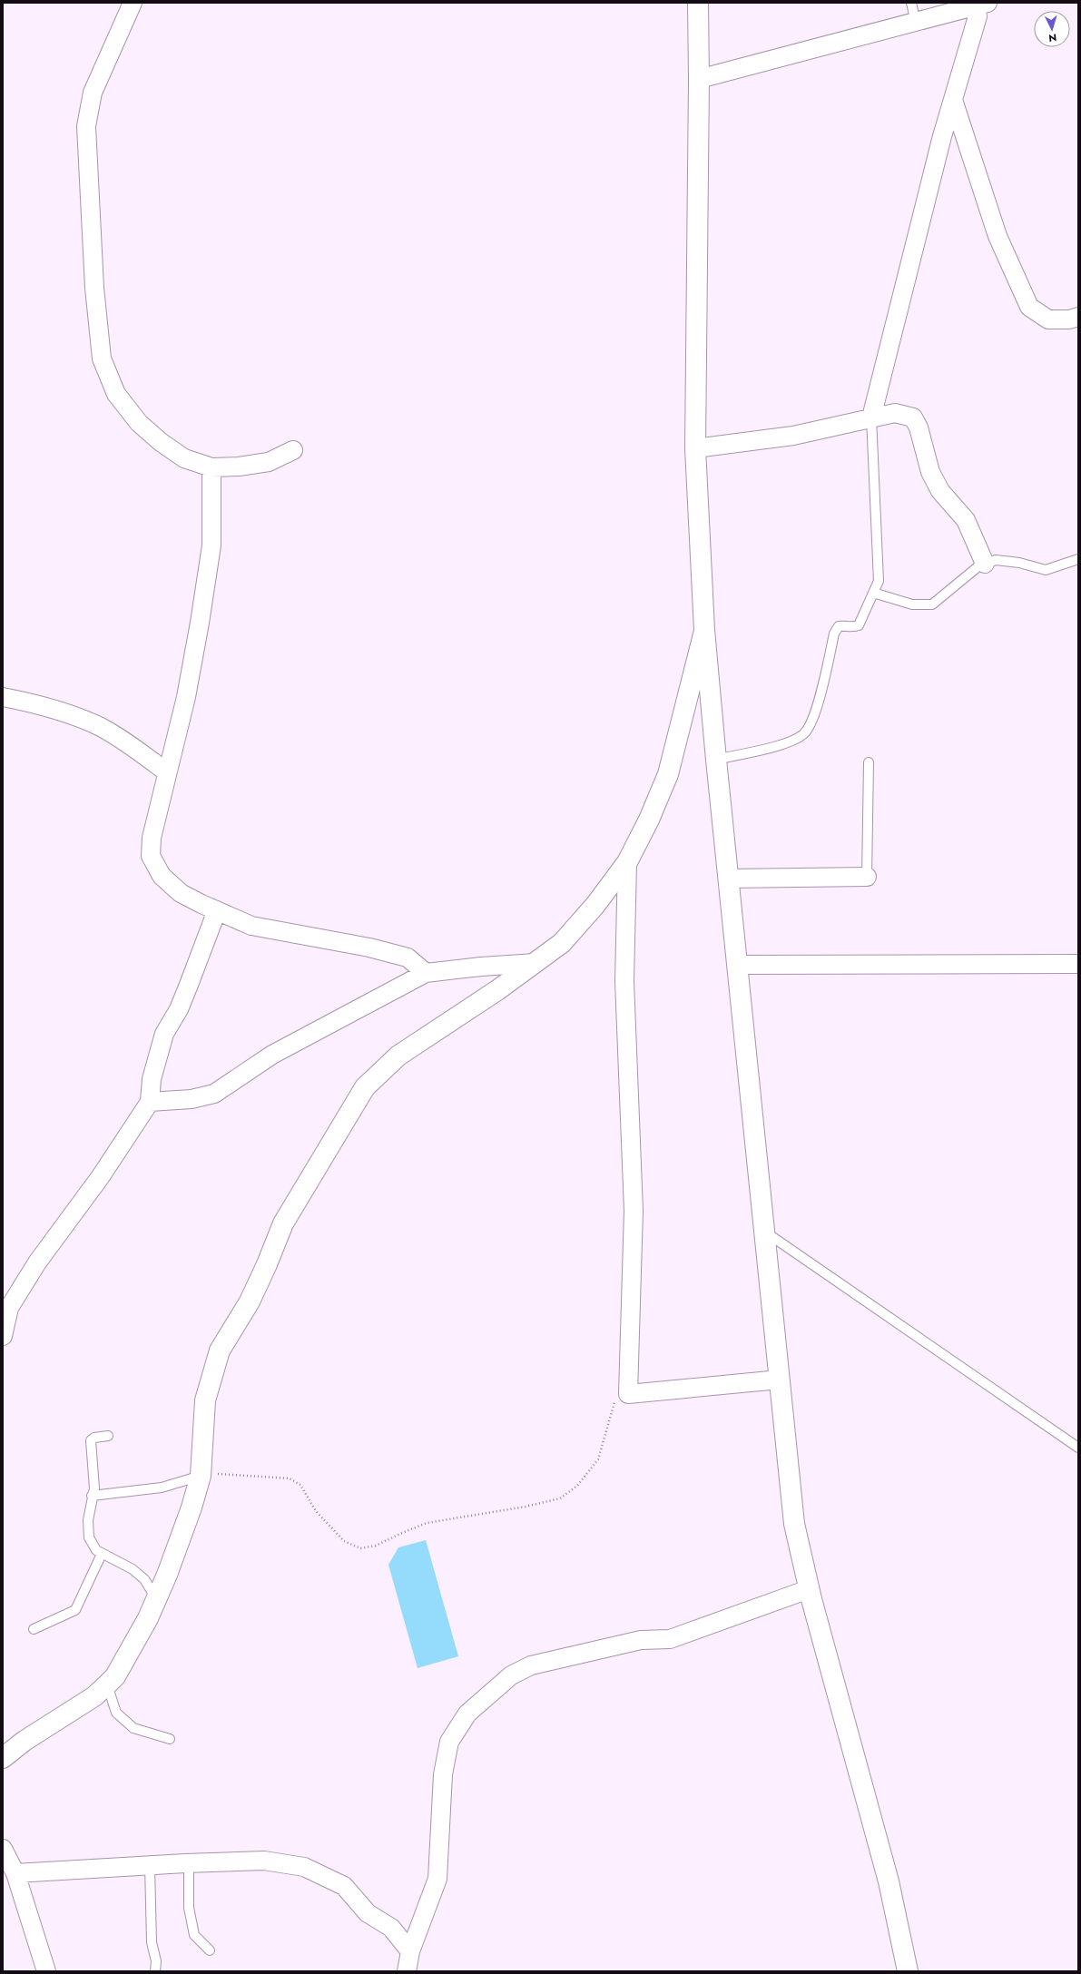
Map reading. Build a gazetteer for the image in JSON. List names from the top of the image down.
{
  "north": "bottom"
}
